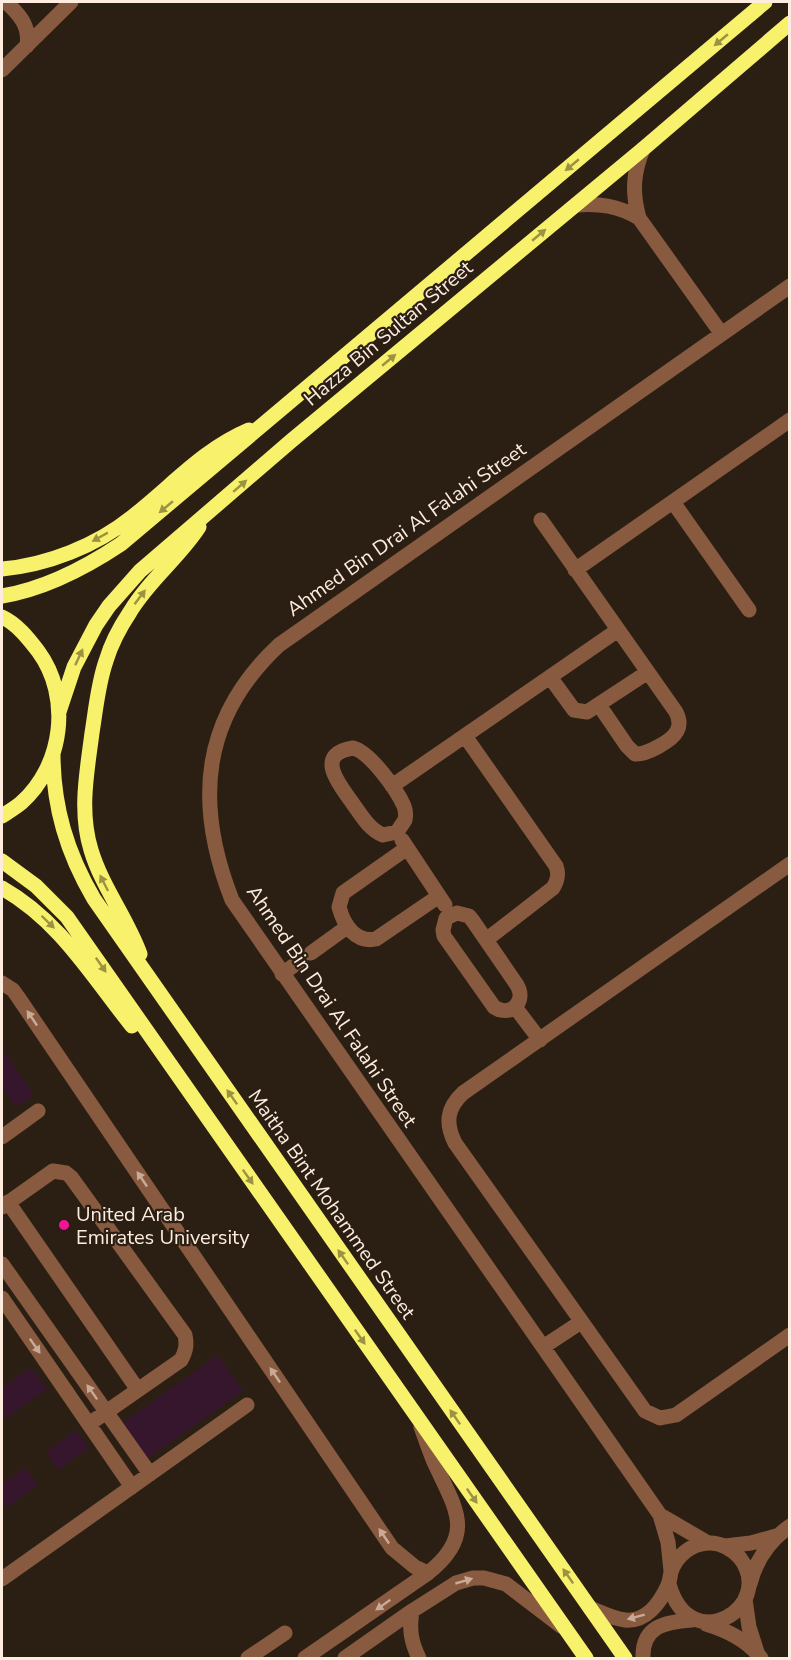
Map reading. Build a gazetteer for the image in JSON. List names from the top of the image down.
{
  "streets": {
    "main road": ["Hazza Bin Sultan Street", "Maitha Bint Mohammed Street"],
    "street": ["Ahmed Bin Drai Al Falahi Street"]
  },
  "places": ["United Arab Emirates University"]
}
